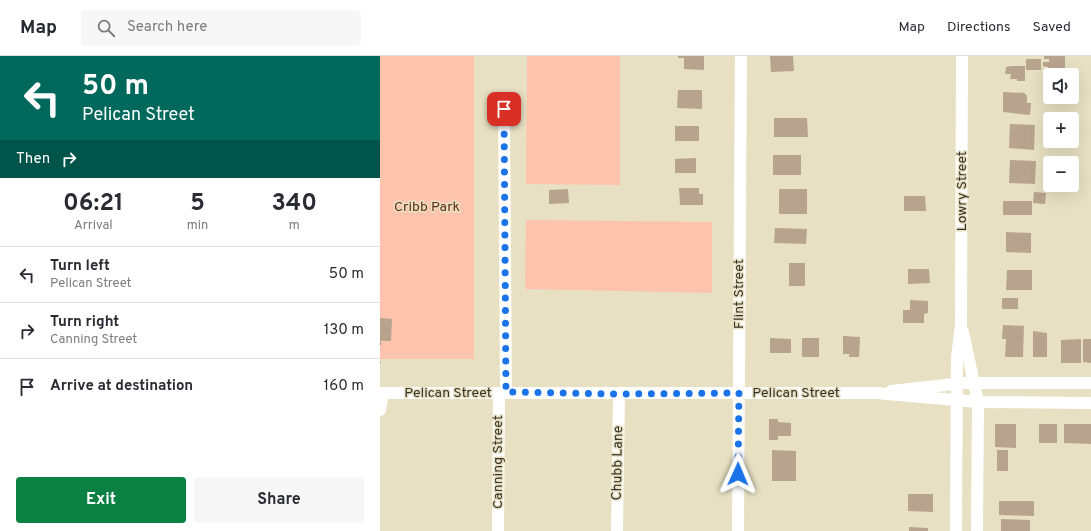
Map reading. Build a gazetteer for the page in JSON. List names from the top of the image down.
{
  "streets": {
    "street": [
      "Lowry Street",
      "Flint Street",
      "Pelican Street",
      "Canning Street",
      "Chubb Lane"
    ]
  },
  "crossings": [
    ["Lowry Street", "Pelican Street"],
    ["Flint Street", "Pelican Street"],
    ["Pelican Street", "Canning Street"],
    ["Pelican Street", "Chubb Lane"]
  ],
  "parks": ["Cribb Park"],
  "page": {
    "header": "Map",
    "search": "Search here",
    "nav": ["Map", "Directions", "Saved"],
    "turn": ["50 m", "Pelican Street"],
    "map_buttons": ["+", "−"],
    "then": "Then",
    "eta": [
      "06:21",
      "Arrival",
      "5",
      "min",
      "340",
      "m"
    ],
    "list": [
      {
        "name": "Turn left",
        "note": "Pelican Street",
        "value": "50 m"
      },
      {
        "name": "Turn right",
        "note": "Canning Street",
        "value": "130 m"
      },
      {
        "name": "Arrive at destination",
        "value": "160 m"
      }
    ],
    "buttons": ["Exit", "Share"]
  }
}
